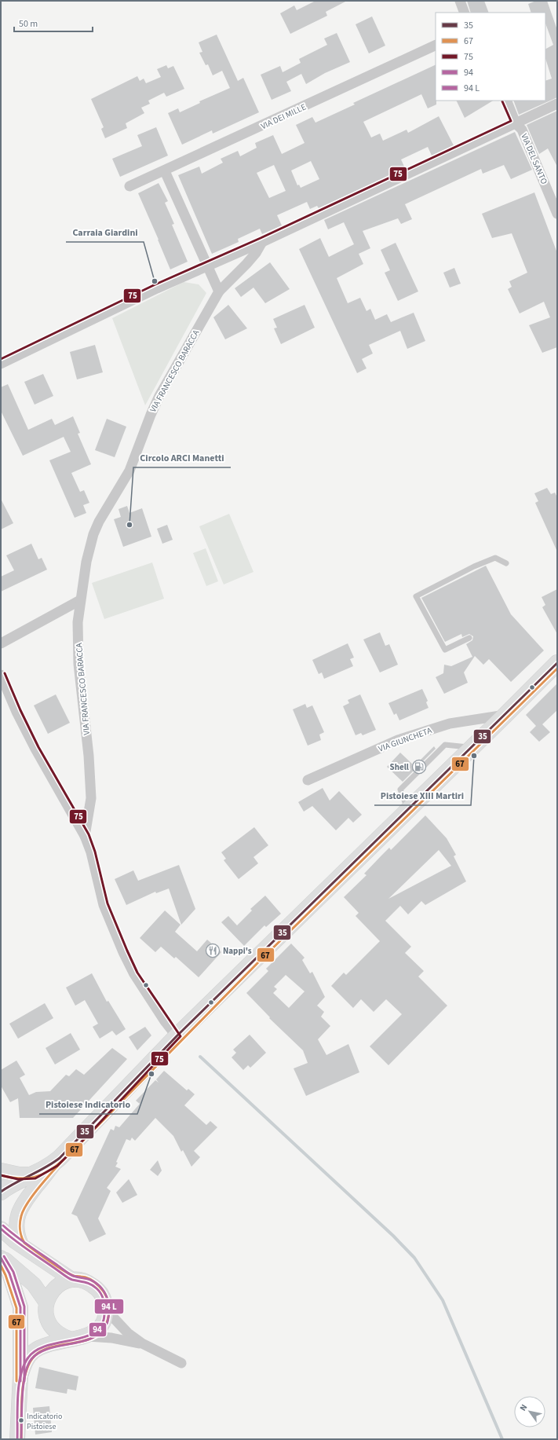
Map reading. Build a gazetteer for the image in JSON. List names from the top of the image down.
{
  "streets": {
    "street": [
      "VIA DEI MILLE",
      "VIA DEL SANTO",
      "VIA FRANCESCO BARACCA",
      "VIA GIUNCHETA"
    ]
  },
  "places": {
    "other": [
      "Carraia Giardini",
      "Circolo ARCI Manetti",
      "Pistoiese XIII Martiri",
      "Pistoiese Indicatorio",
      "Indicatorio Pistoiese"
    ],
    "fuel station": ["Shell"],
    "restaurant": ["Nappi's"]
  },
  "lines": [
    "transit line 75",
    "transit line 35",
    "transit line 67",
    "transit line 94"
  ],
  "legend": [
    "35",
    "67",
    "75",
    "94",
    "94 L"
  ],
  "scale_bar": "50 m",
  "north": "top left"
}
